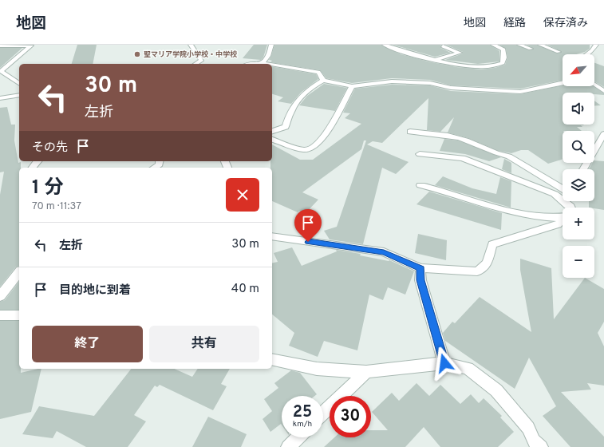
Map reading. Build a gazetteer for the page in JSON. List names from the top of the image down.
{
  "places": ["聖マリア学院小学校・中学校"],
  "north": "bottom left",
  "page": {
    "header": "地図",
    "nav": ["地図", "経路", "保存済み"],
    "map_buttons": ["+", "−"],
    "turn": ["30 m", "左折"],
    "then": "その先",
    "heading": ["1 分", "70 m · 11:37"],
    "list": [
      {
        "name": "左折",
        "value": "30 m"
      },
      {
        "name": "目的地に到着",
        "value": "40 m"
      }
    ],
    "buttons": ["終了", "共有"],
    "speed": "25 km/h",
    "limit": "30"
  }
}
